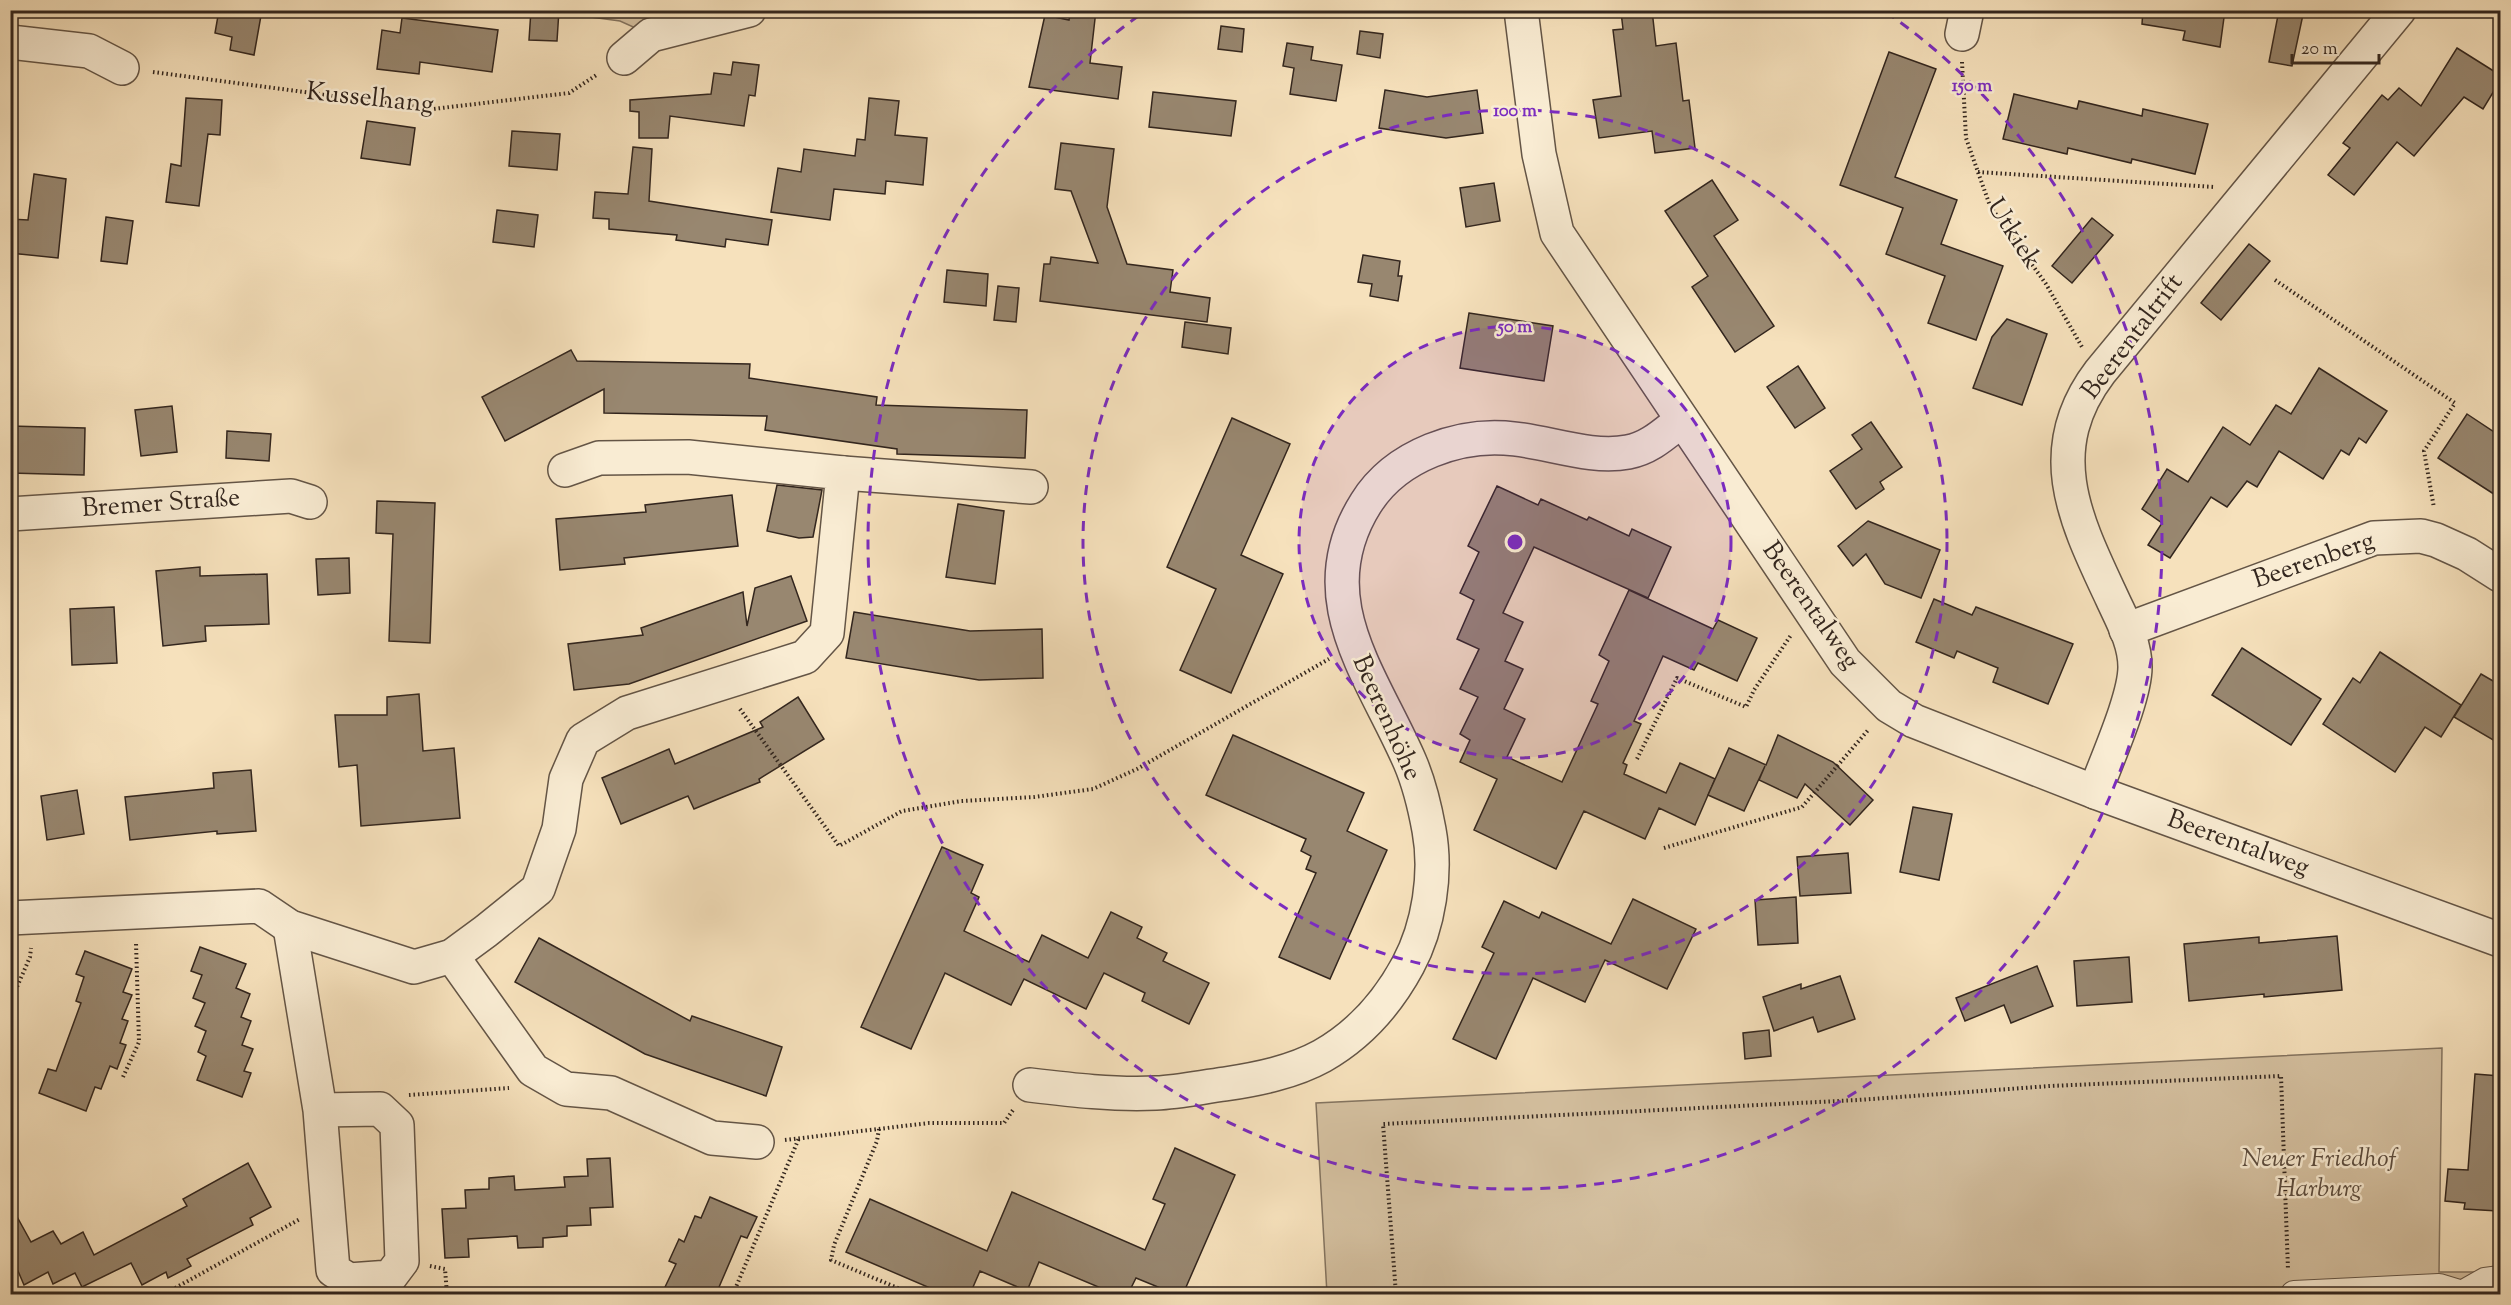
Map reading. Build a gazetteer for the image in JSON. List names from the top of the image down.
{
  "streets": {
    "street": [
      "Beerentaltrift",
      "Bremer Straße",
      "Beerenberg",
      "Beerentalweg",
      "Beerenhöhe"
    ],
    "path": ["Kusselhang", "Utkiek"]
  },
  "crossings": [
    ["Utkiek", "Beerentaltrift"],
    ["Beerentaltrift", "Beerenberg"],
    ["Beerentaltrift", "Beerentalweg"],
    ["Beerentalweg", "Beerenhöhe"]
  ],
  "parks": ["Neuer Friedhof Harburg"],
  "scale_bar": "20 m",
  "rings": ["150 m", "100 m", "50 m"]
}
